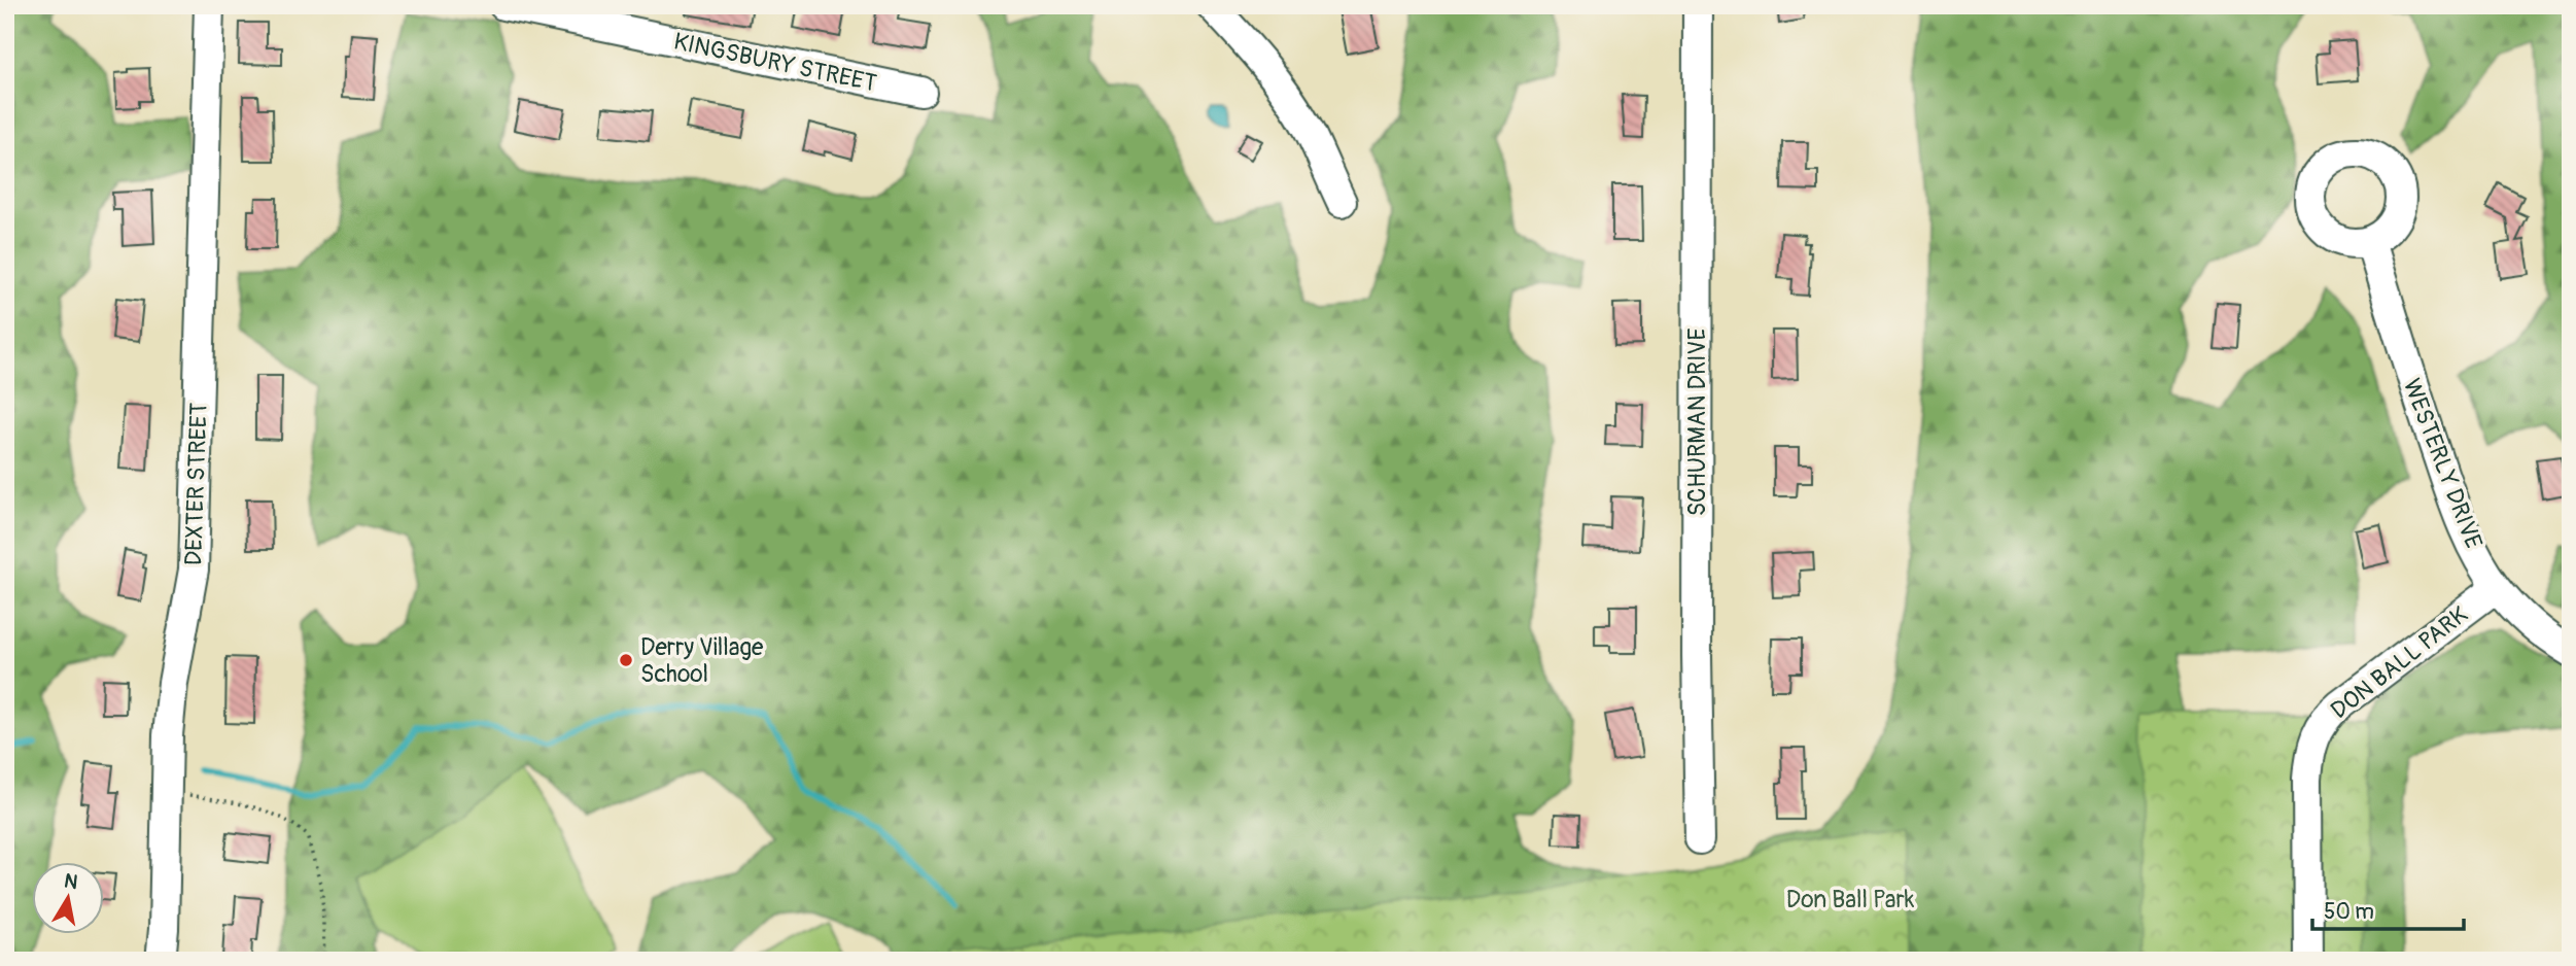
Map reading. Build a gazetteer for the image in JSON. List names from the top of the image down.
{
  "streets": {
    "street": [
      "KINGSBURY STREET",
      "SCHURMAN DRIVE",
      "WESTERLY DRIVE",
      "DEXTER STREET",
      "DON BALL PARK"
    ]
  },
  "crossings": [
    ["WESTERLY DRIVE", "DON BALL PARK"]
  ],
  "parks": ["Don Ball Park"],
  "places": ["Derry Village School"],
  "scale_bar": "50 m",
  "north": "top"
}
